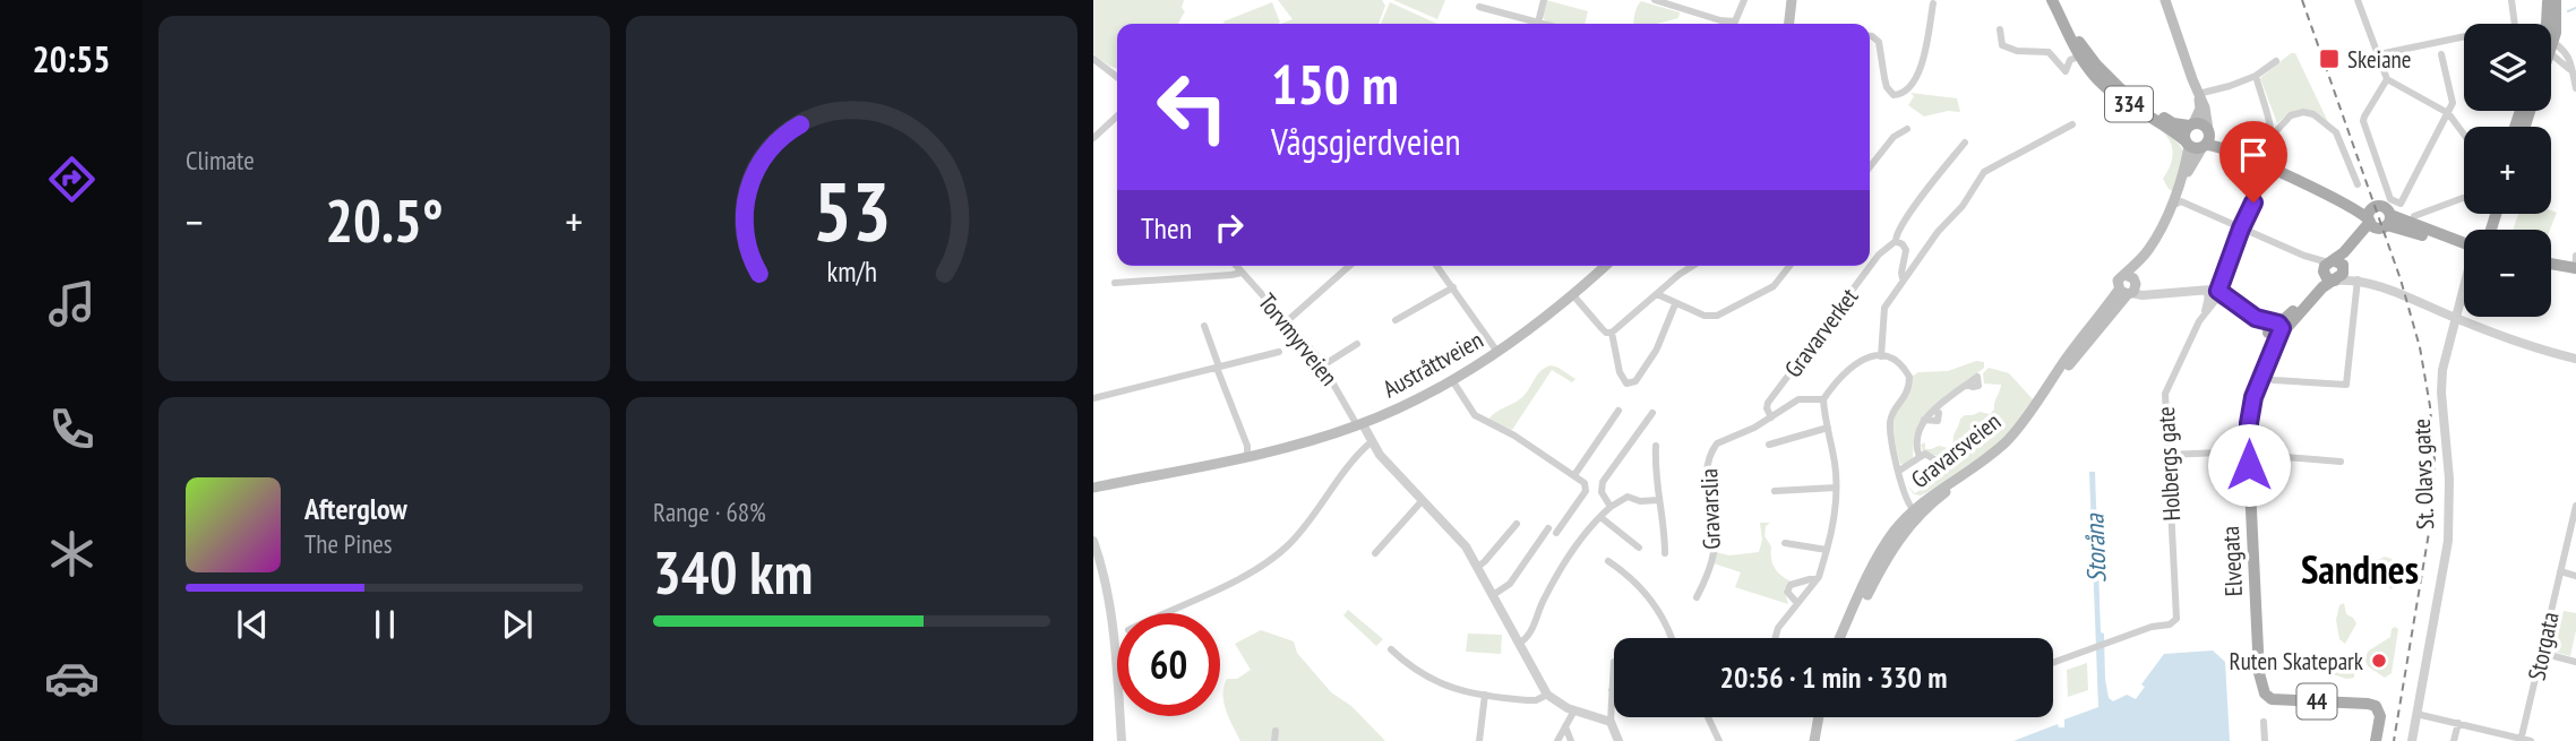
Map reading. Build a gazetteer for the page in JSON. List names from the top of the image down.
{
  "streets": {
    "main road": [
      "334",
      "Austråttveien",
      "Gravarsveien",
      "Elvegata",
      "44"
    ],
    "street": [
      "Gravarverket",
      "Torvmyrveien",
      "Holbergs gate",
      "St. Olavs gate",
      "Gravarslia",
      "Storgata"
    ]
  },
  "crossings": [
    ["Gravarverket", "Gravarslia"],
    ["Torvmyrveien", "Austråttveien"]
  ],
  "districts": ["Sandnes"],
  "water": ["Storåna"],
  "places": {
    "transit": ["Skeiane"],
    "other": ["Ruten Skatepark"]
  },
  "page": {
    "tabs": "20:55",
    "tile": [
      "Climate",
      ["Range · 68%", "340 km"]
    ],
    "map_buttons": ["+", "−"],
    "turn": ["150 m", "Vågsgjerdveien"],
    "heat": ["−", "20.5°", "+"],
    "then": "Then",
    "song": ["Afterglow", "The Pines"],
    "limit": "60",
    "trip": "20:56 · 1 min · 330 m",
    "gauge": ["53", "km/h"]
  }
}
